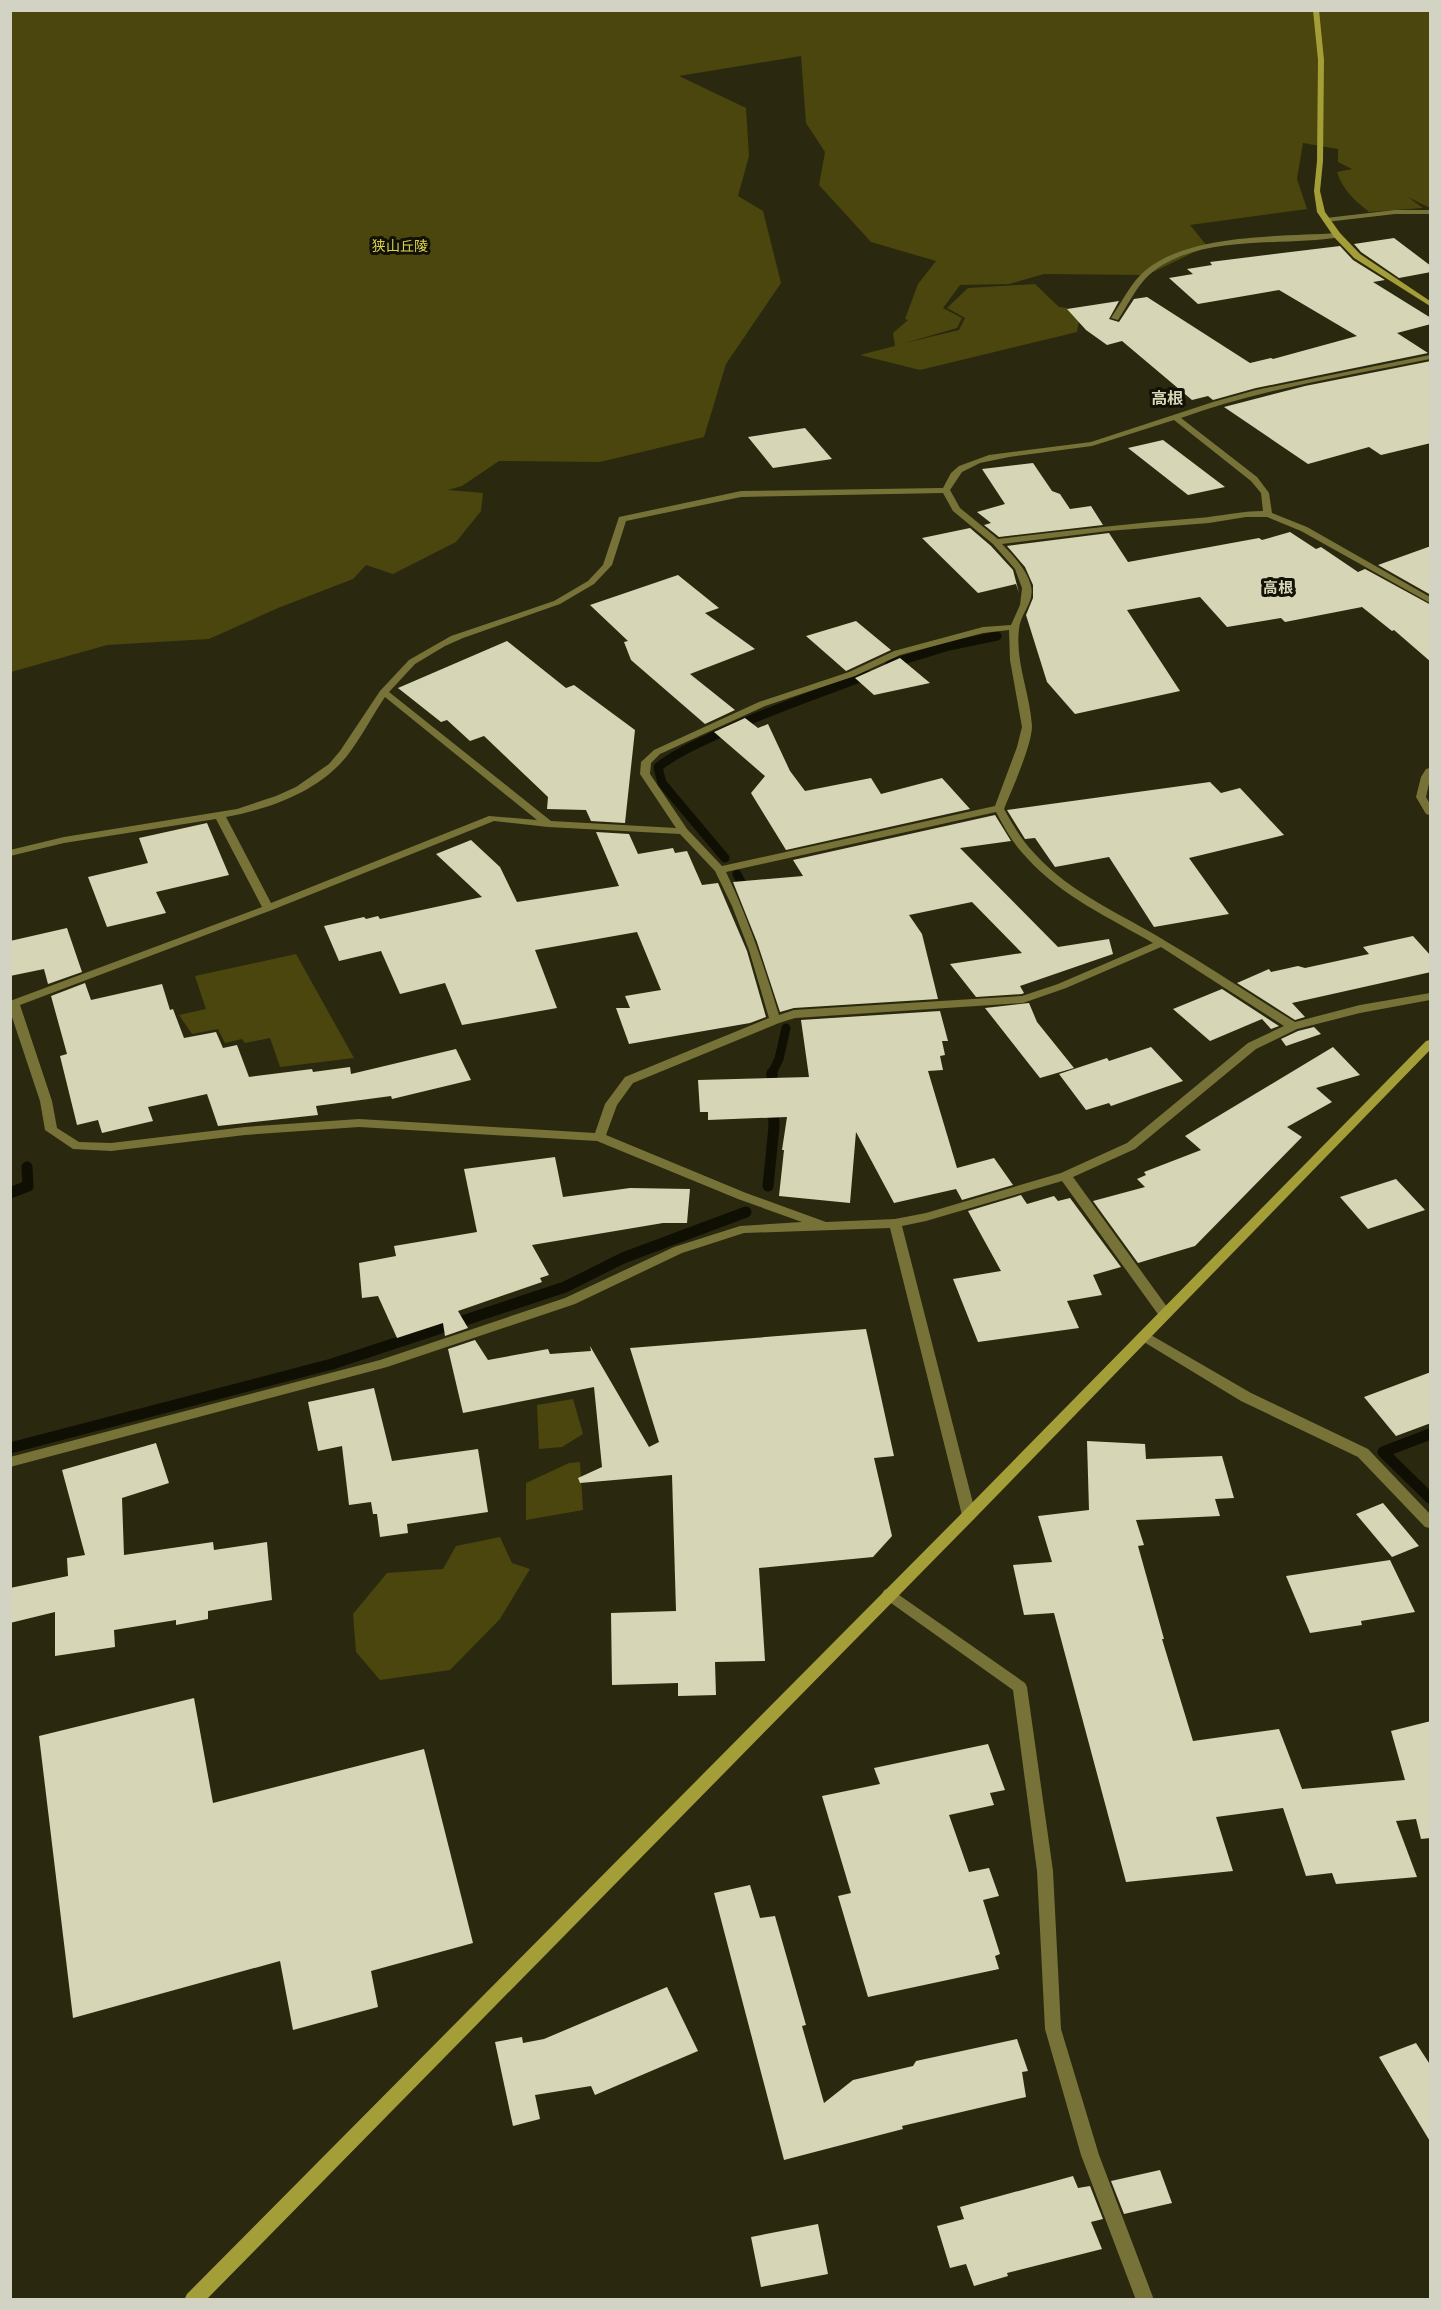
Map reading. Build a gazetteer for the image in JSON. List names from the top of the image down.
{
  "districts": ["高根", "高根"],
  "parks": ["狭山丘陵"]
}
